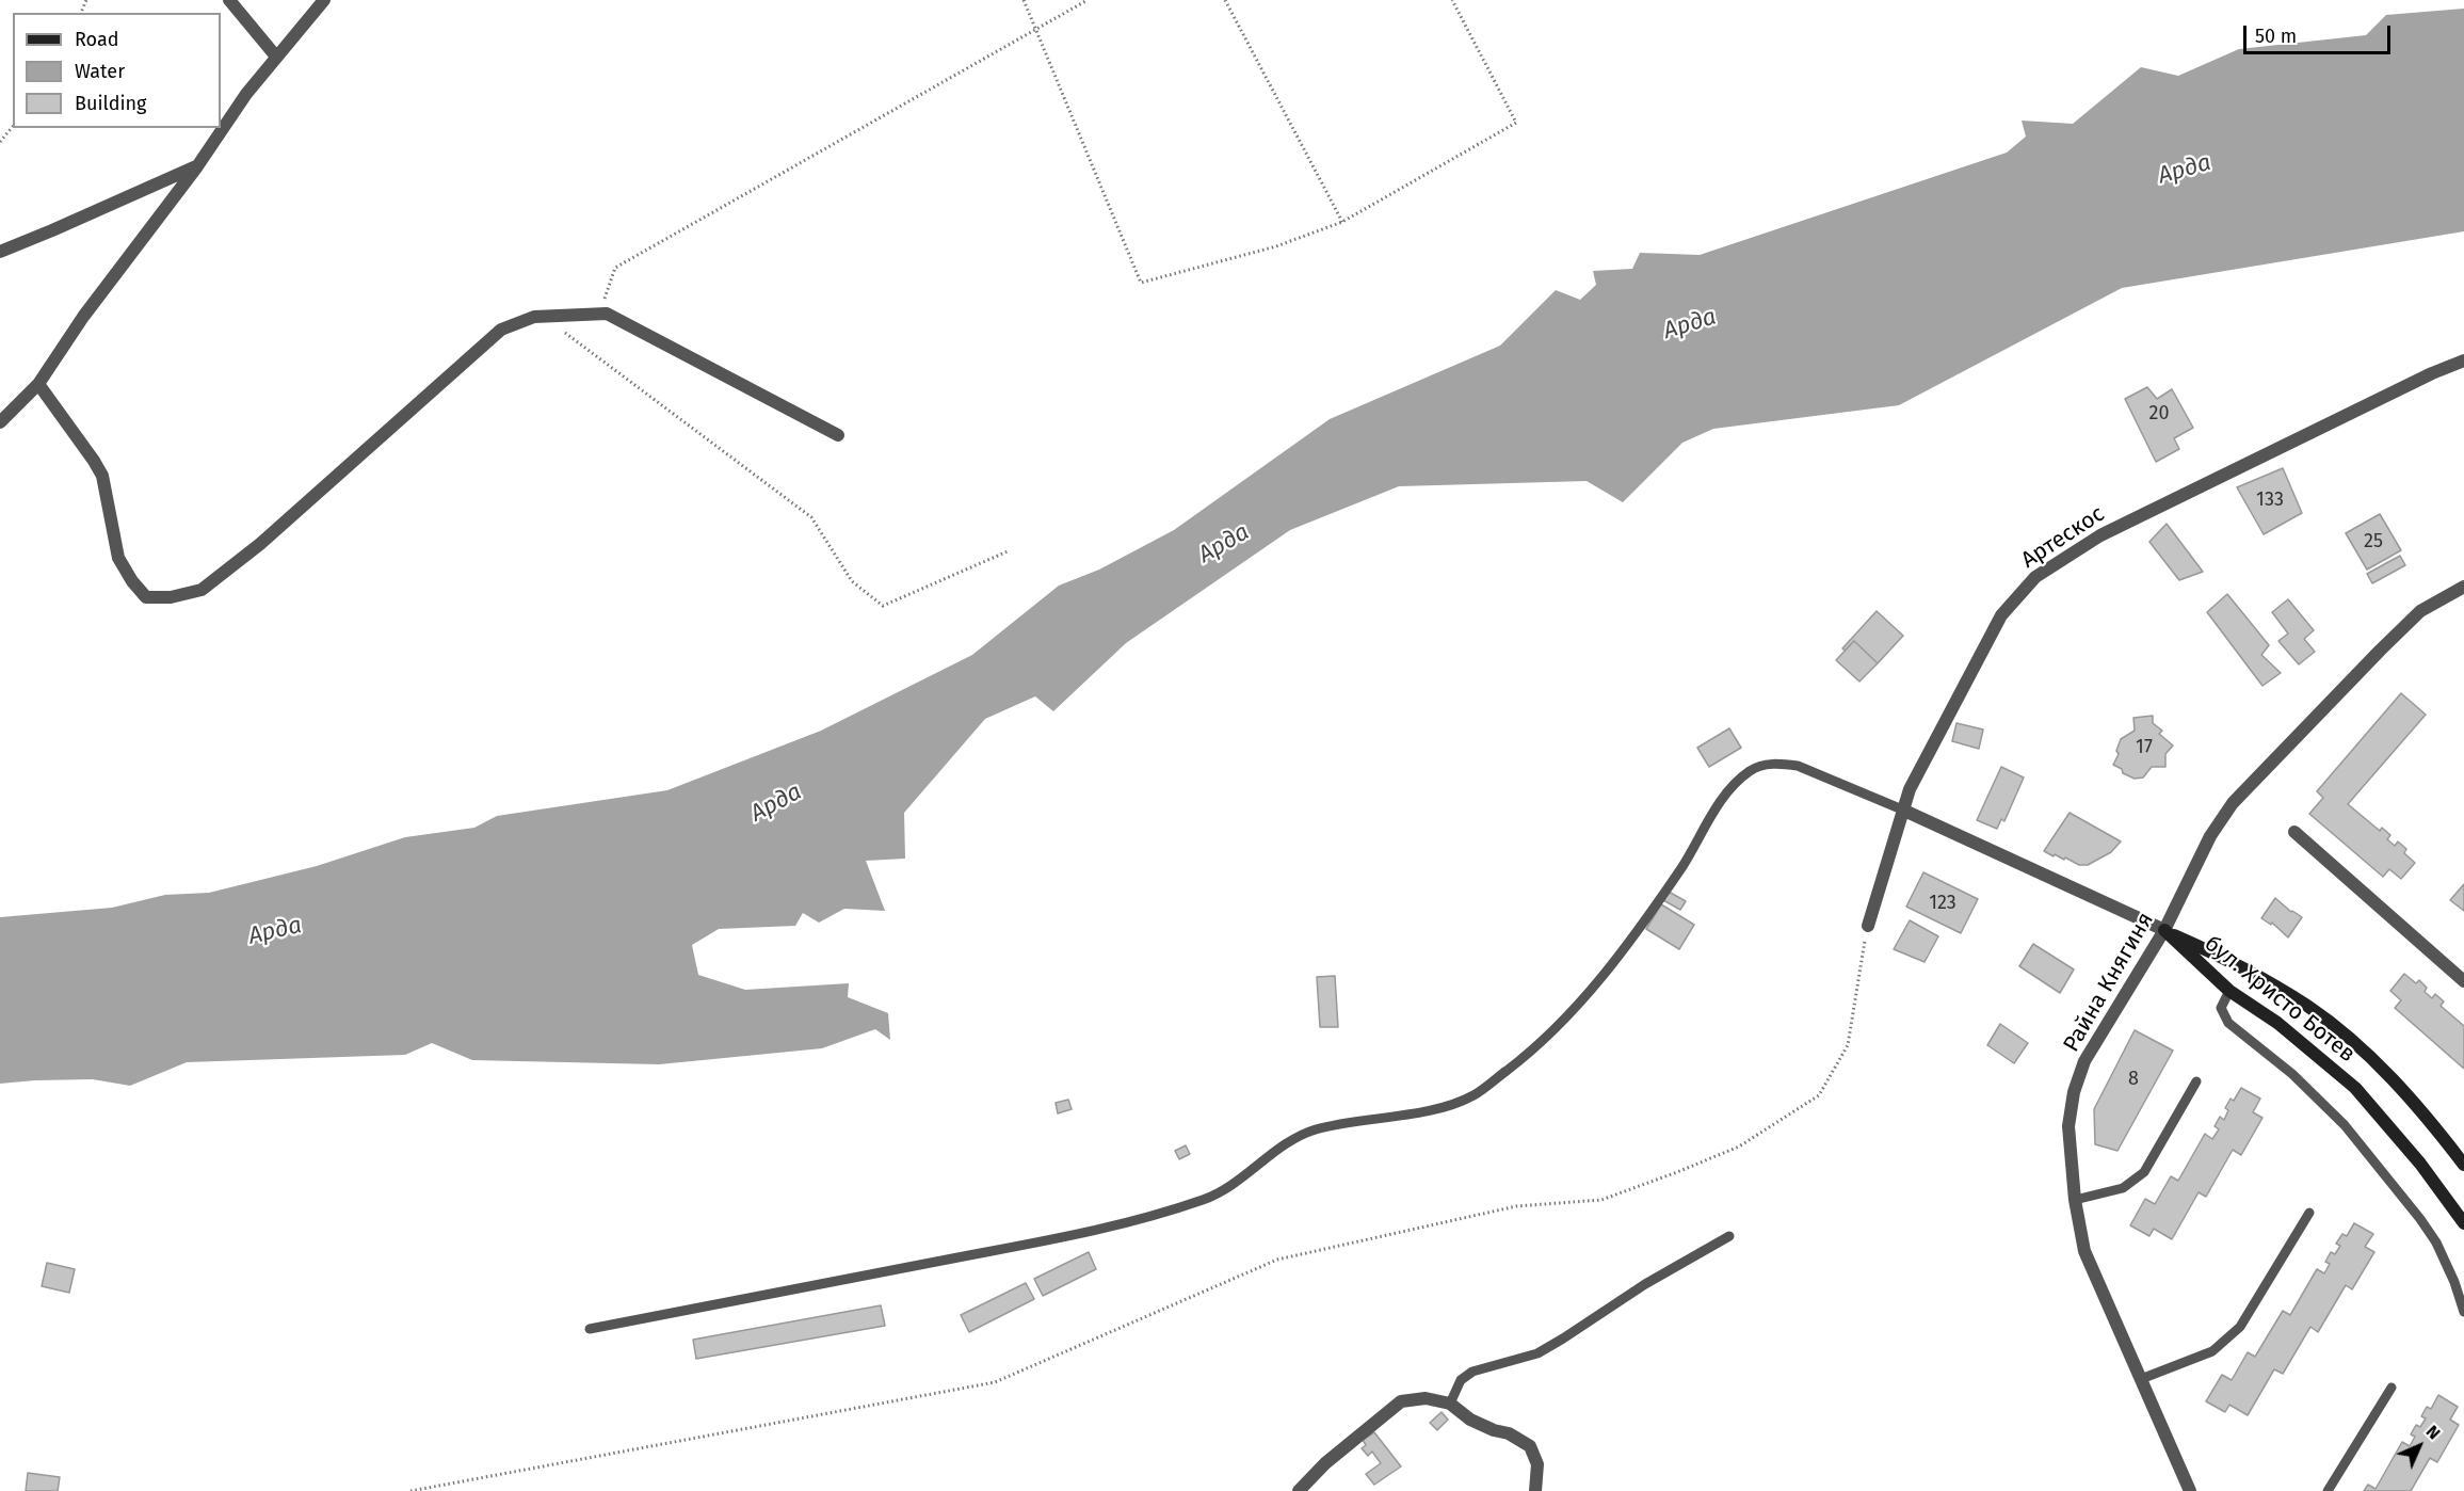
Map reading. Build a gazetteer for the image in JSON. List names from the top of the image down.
{
  "streets": {
    "main road": ["бул. Христо Ботев"],
    "street": ["Артескос", "Райна Княгиня"]
  },
  "crossings": [
    ["Райна Княгиня", "бул. Христо Ботев"]
  ],
  "water": ["Арда"],
  "house_numbers": [
    "20",
    "133",
    "25",
    "17",
    "123",
    "8"
  ],
  "legend": ["Road", "Water", "Building"],
  "scale_bar": "50 m",
  "north": "top right"
}
